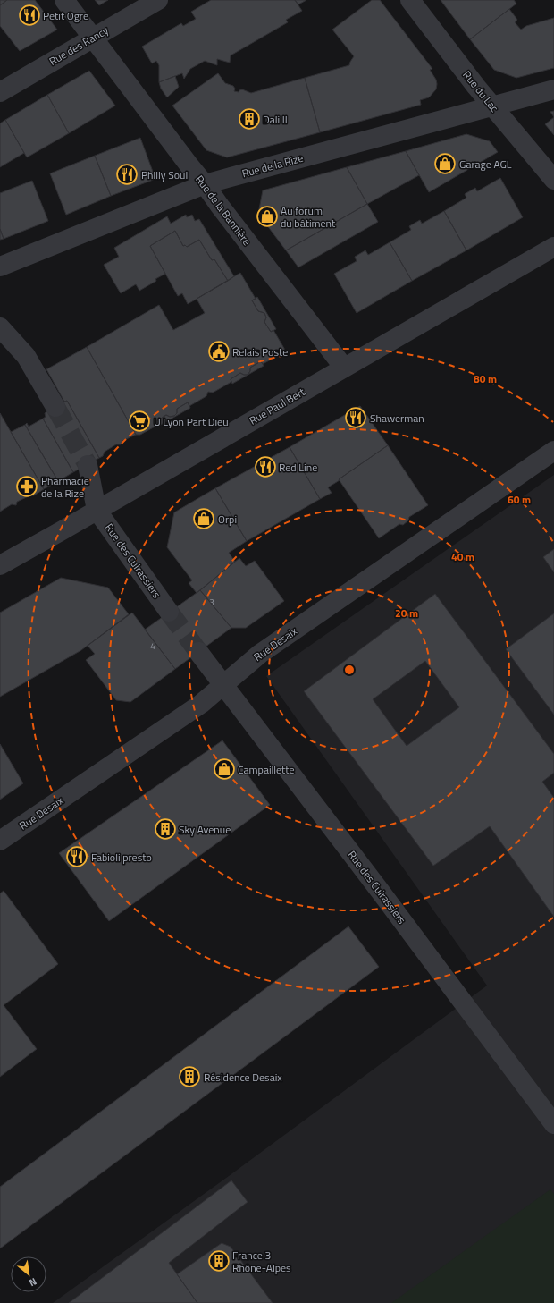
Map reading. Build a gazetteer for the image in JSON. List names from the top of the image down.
{
  "streets": {
    "street": [
      "Rue des Rancy",
      "Rue du Lac",
      "Rue de la Rize",
      "Rue de la Bannière",
      "Rue Paul Bert",
      "Rue des Cuirassiers",
      "Rue Desaix"
    ]
  },
  "crossings": [
    ["Rue des Rancy", "Rue de la Bannière"],
    ["Rue du Lac", "Rue de la Rize"],
    ["Rue de la Rize", "Rue de la Bannière"],
    ["Rue de la Bannière", "Rue Paul Bert"],
    ["Rue Paul Bert", "Rue des Cuirassiers"],
    ["Rue des Cuirassiers", "Rue Desaix"]
  ],
  "places": {
    "restaurant": [
      "Petit Ogre",
      "Philly Soul",
      "Shawerman",
      "Red Line",
      "Fabioli presto"
    ],
    "building": [
      "Dali II",
      "Sky Avenue",
      "Résidence Desaix",
      "France 3 Rhône-Alpes"
    ],
    "shop": [
      "Garage AGL",
      "Au forum du bâtiment",
      "Orpi",
      "Campaillette"
    ],
    "public building": ["Relais Poste"],
    "supermarket": ["U Lyon Part Dieu"],
    "pharmacy": ["Pharmacie de la Rize"]
  },
  "house_numbers": ["3", "4"],
  "north": "bottom right",
  "rings": [
    "80 m",
    "60 m",
    "40 m",
    "20 m"
  ]
}
